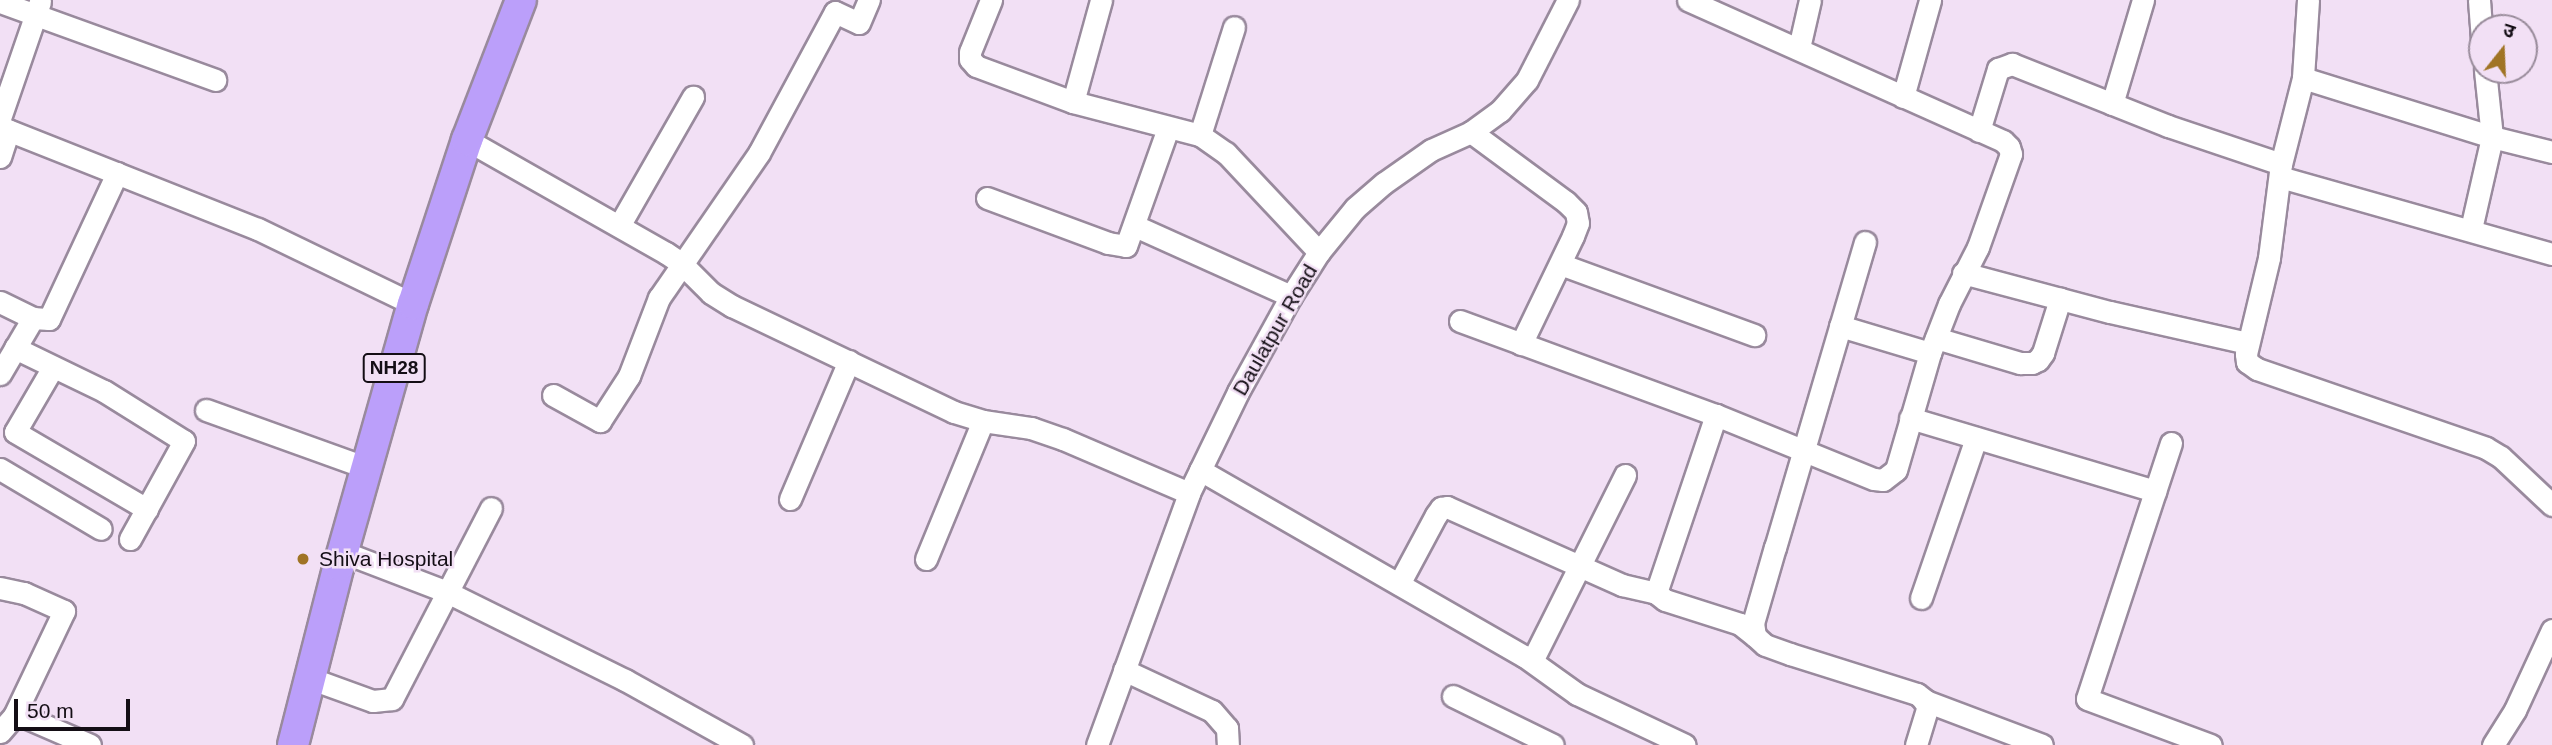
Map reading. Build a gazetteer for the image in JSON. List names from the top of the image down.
{
  "streets": {
    "highway": ["NH28"],
    "street": ["Daulatpur Road"]
  },
  "places": ["Shiva Hospital"],
  "scale_bar": "50 m",
  "north": "top"
}
